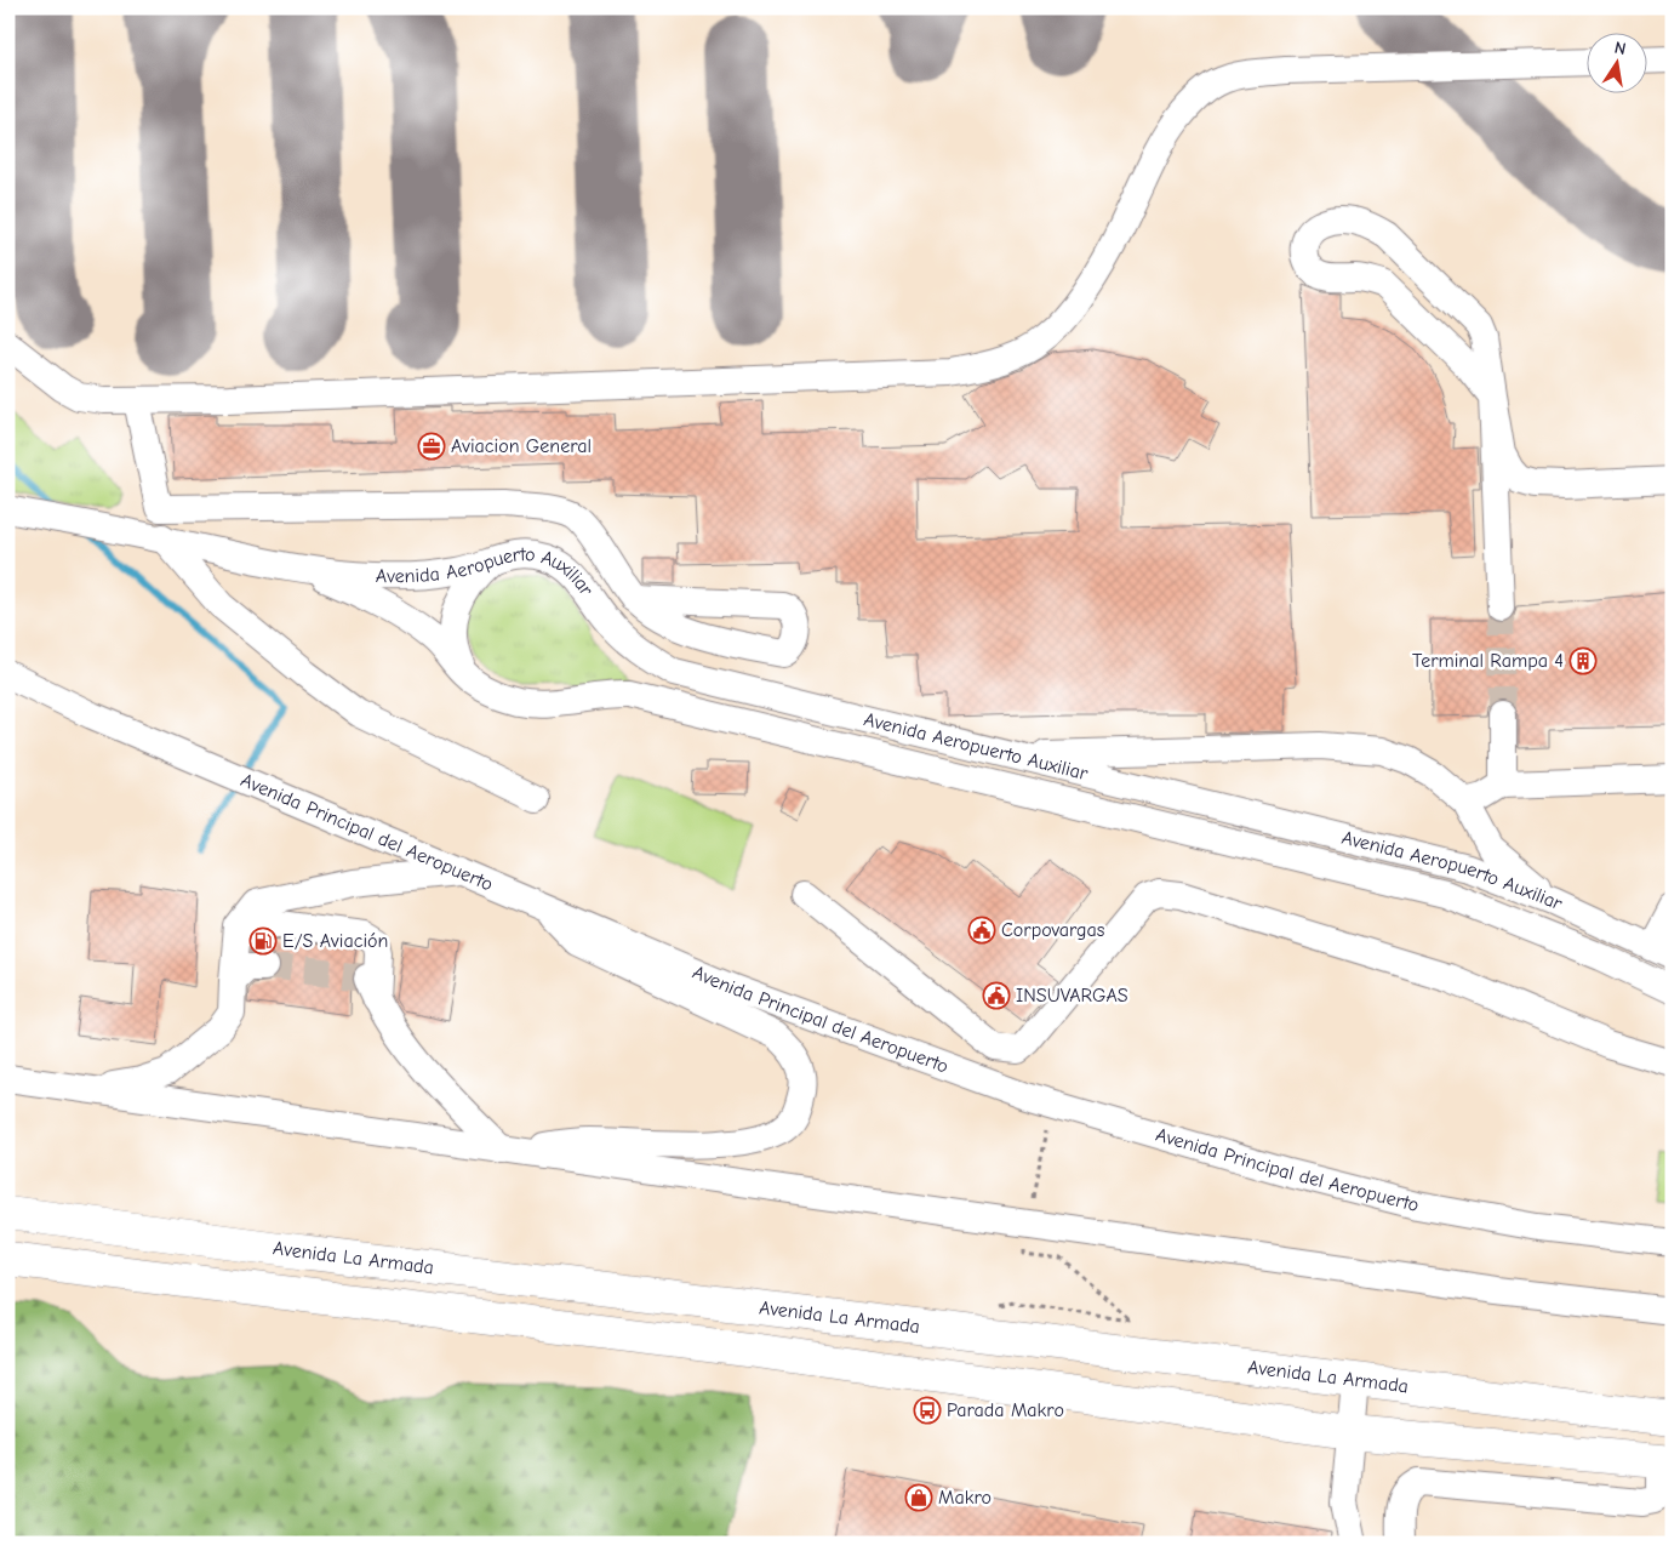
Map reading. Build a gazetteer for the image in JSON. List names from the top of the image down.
{
  "streets": {
    "main road": ["Avenida La Armada"],
    "lane": ["Avenida Aeropuerto Auxiliar", "Avenida Principal del Aeropuerto"]
  },
  "places": {
    "office": ["Aviacion General"],
    "building": ["Terminal Rampa 4"],
    "public building": ["Corpovargas", "INSUVARGAS"],
    "fuel station": ["E/S Aviación"],
    "bus stop": ["Parada Makro"],
    "shop": ["Makro"]
  },
  "north": "top"
}
